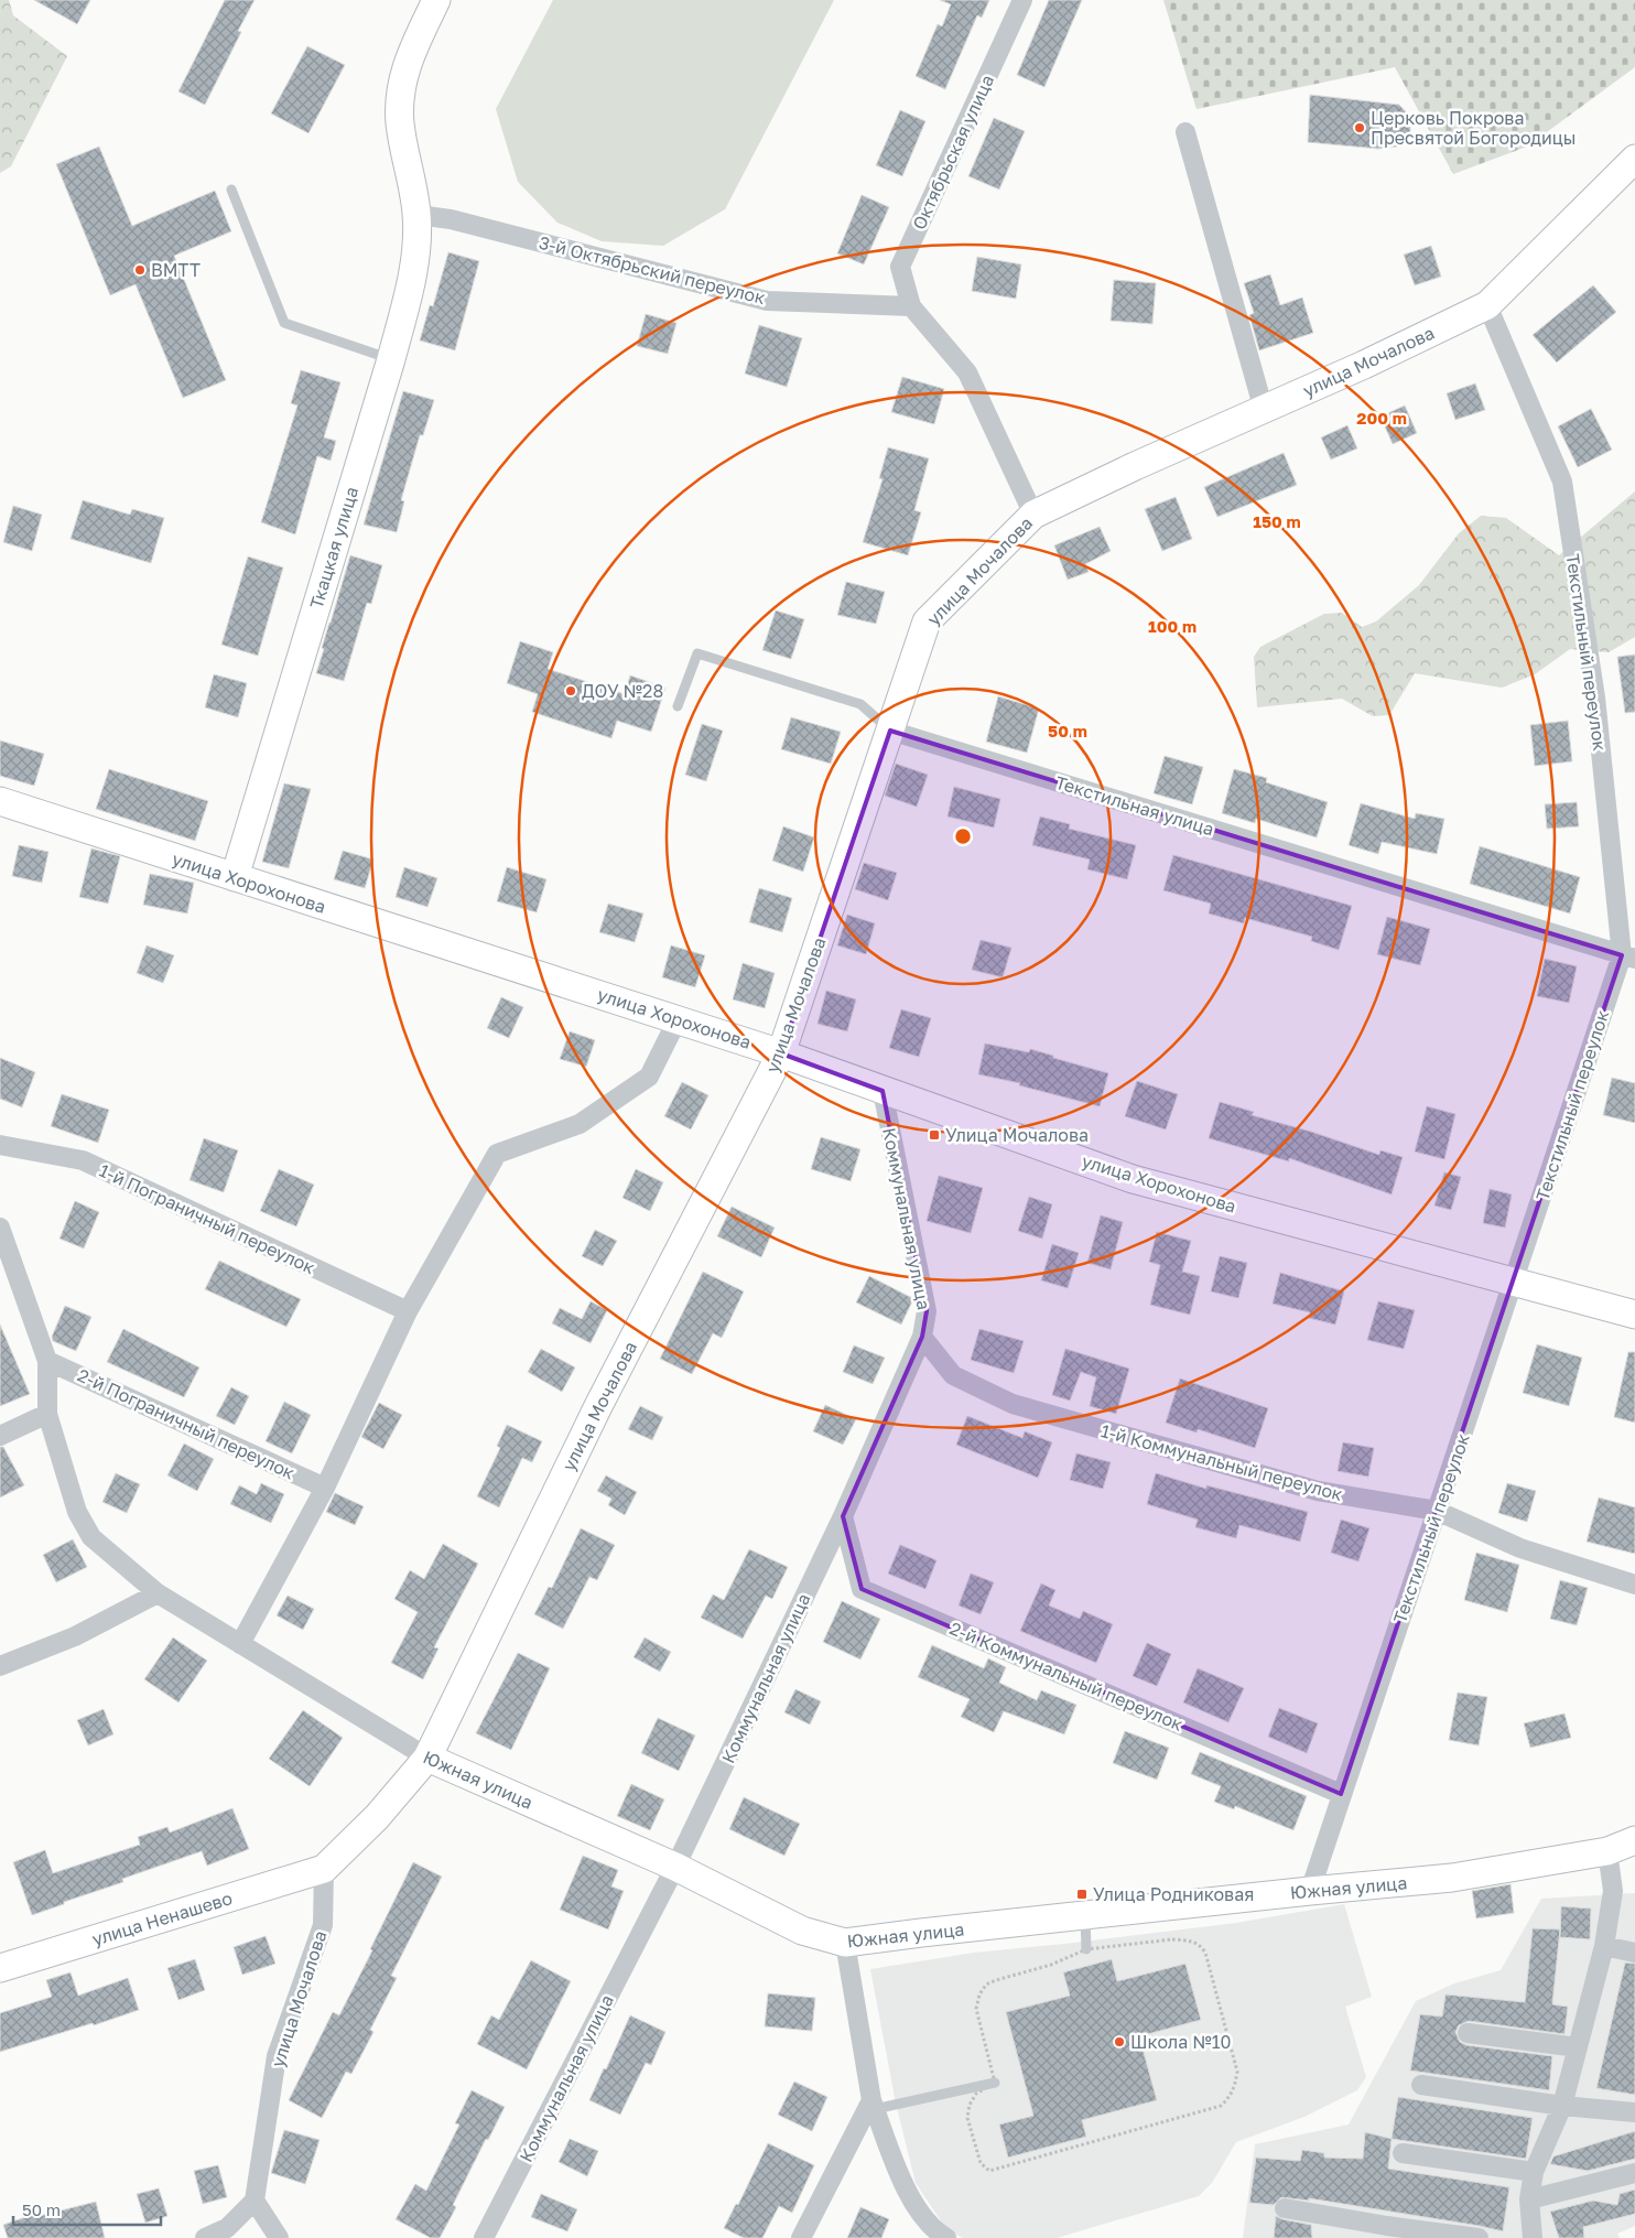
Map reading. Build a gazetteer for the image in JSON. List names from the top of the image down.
{
  "streets": {
    "street": [
      "Октябрьская улица",
      "3-й Октябрьский переулок",
      "улица Мочалова",
      "Ткацкая улица",
      "Текстильный переулок",
      "Текстильная улица",
      "улица Хорохонова",
      "1-й Пограничный переулок",
      "Коммунальная улица",
      "2-й Пограничный переулок",
      "1-й Коммунальный переулок",
      "2-й Коммунальный переулок",
      "Южная улица",
      "улица Ненашево"
    ]
  },
  "crossings": [
    ["Октябрьская улица", "3-й Октябрьский переулок"],
    ["3-й Октябрьский переулок", "Ткацкая улица"],
    ["улица Мочалова", "Текстильный переулок"],
    ["улица Мочалова", "Текстильная улица"],
    ["улица Мочалова", "улица Хорохонова"],
    ["улица Мочалова", "Южная улица"],
    ["улица Мочалова", "улица Ненашево"],
    ["Ткацкая улица", "улица Хорохонова"],
    ["Текстильный переулок", "Текстильная улица"],
    ["Текстильный переулок", "улица Хорохонова"],
    ["Текстильный переулок", "1-й Коммунальный переулок"],
    ["Текстильный переулок", "2-й Коммунальный переулок"],
    ["Текстильный переулок", "Южная улица"],
    ["улица Хорохонова", "Коммунальная улица"],
    ["Коммунальная улица", "1-й Коммунальный переулок"],
    ["Коммунальная улица", "2-й Коммунальный переулок"],
    ["Коммунальная улица", "Южная улица"],
    ["2-й Пограничный переулок", "Южная улица"]
  ],
  "places": {
    "other": [
      "Церковь Покрова Пресвятой Богородицы",
      "ВМТТ",
      "ДОУ №28",
      "Школа №10"
    ],
    "transit": ["Улица Мочалова", "Улица Родниковая"]
  },
  "scale_bar": "50 m",
  "rings": [
    "200 m",
    "150 m",
    "100 m",
    "50 m"
  ]
}
